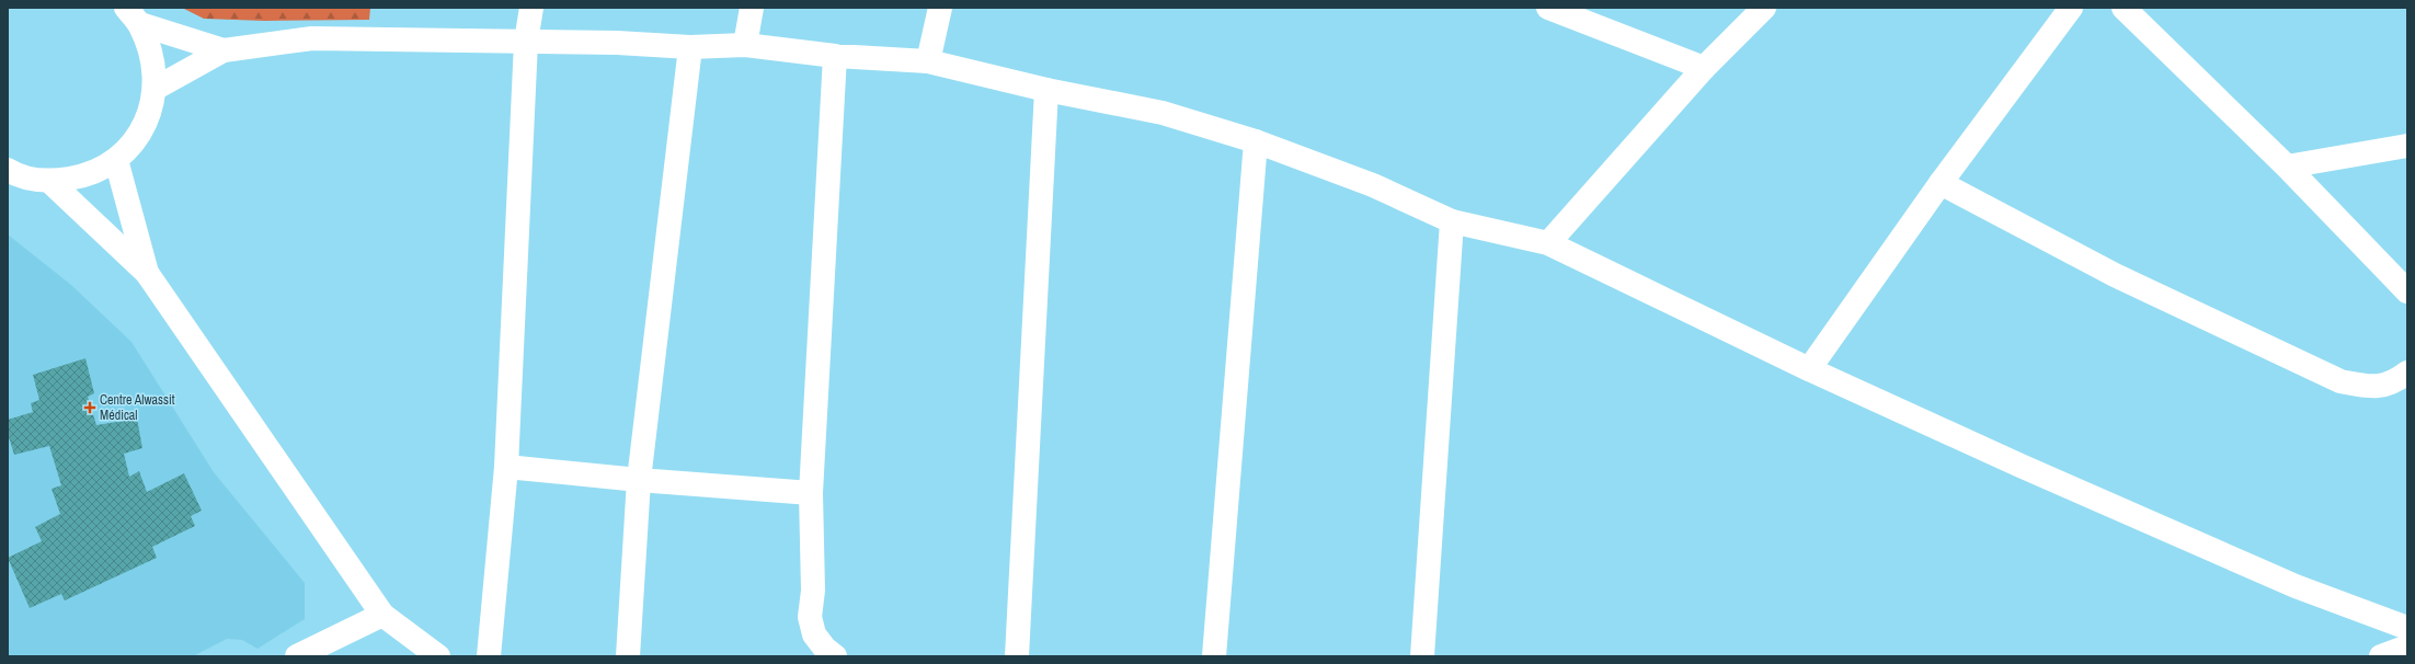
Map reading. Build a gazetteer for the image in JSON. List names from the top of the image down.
{
  "places": {
    "health": ["Centre Alwassit Médical"]
  }
}
